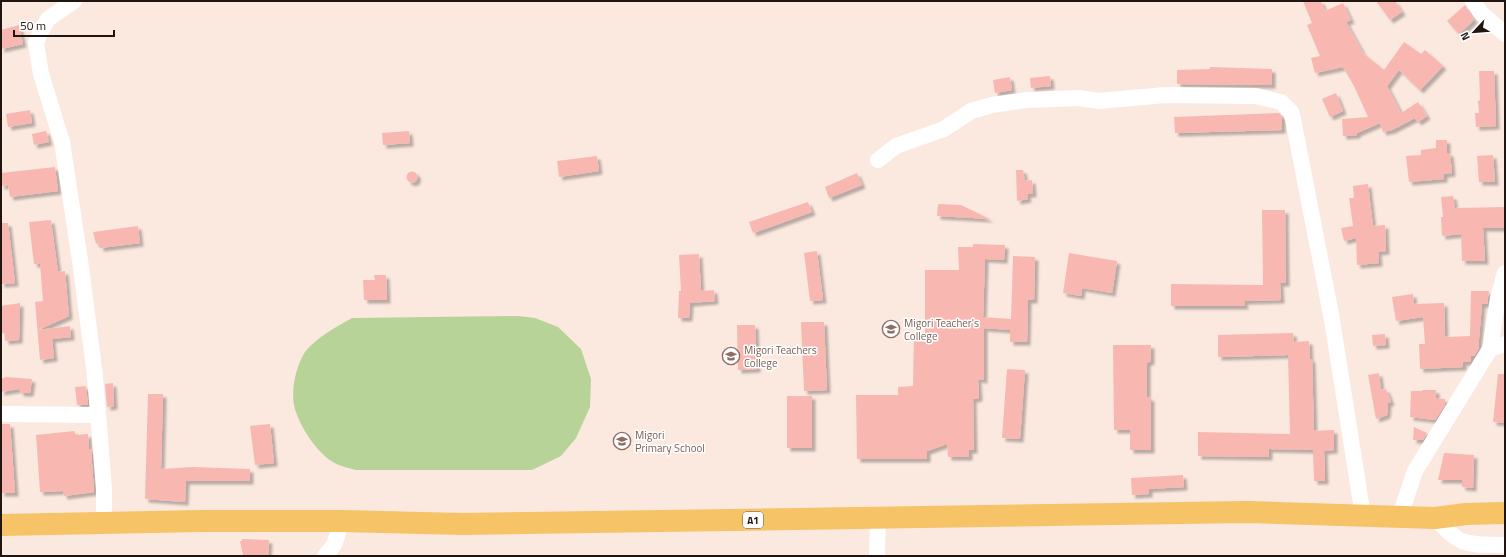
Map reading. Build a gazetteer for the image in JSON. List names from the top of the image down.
{
  "streets": {
    "highway": ["A1"]
  },
  "places": {
    "school or university": ["Migori Teacher's College", "Migori Teachers College", "Migori Primary School"]
  },
  "scale_bar": "50 m",
  "north": "bottom left"
}
